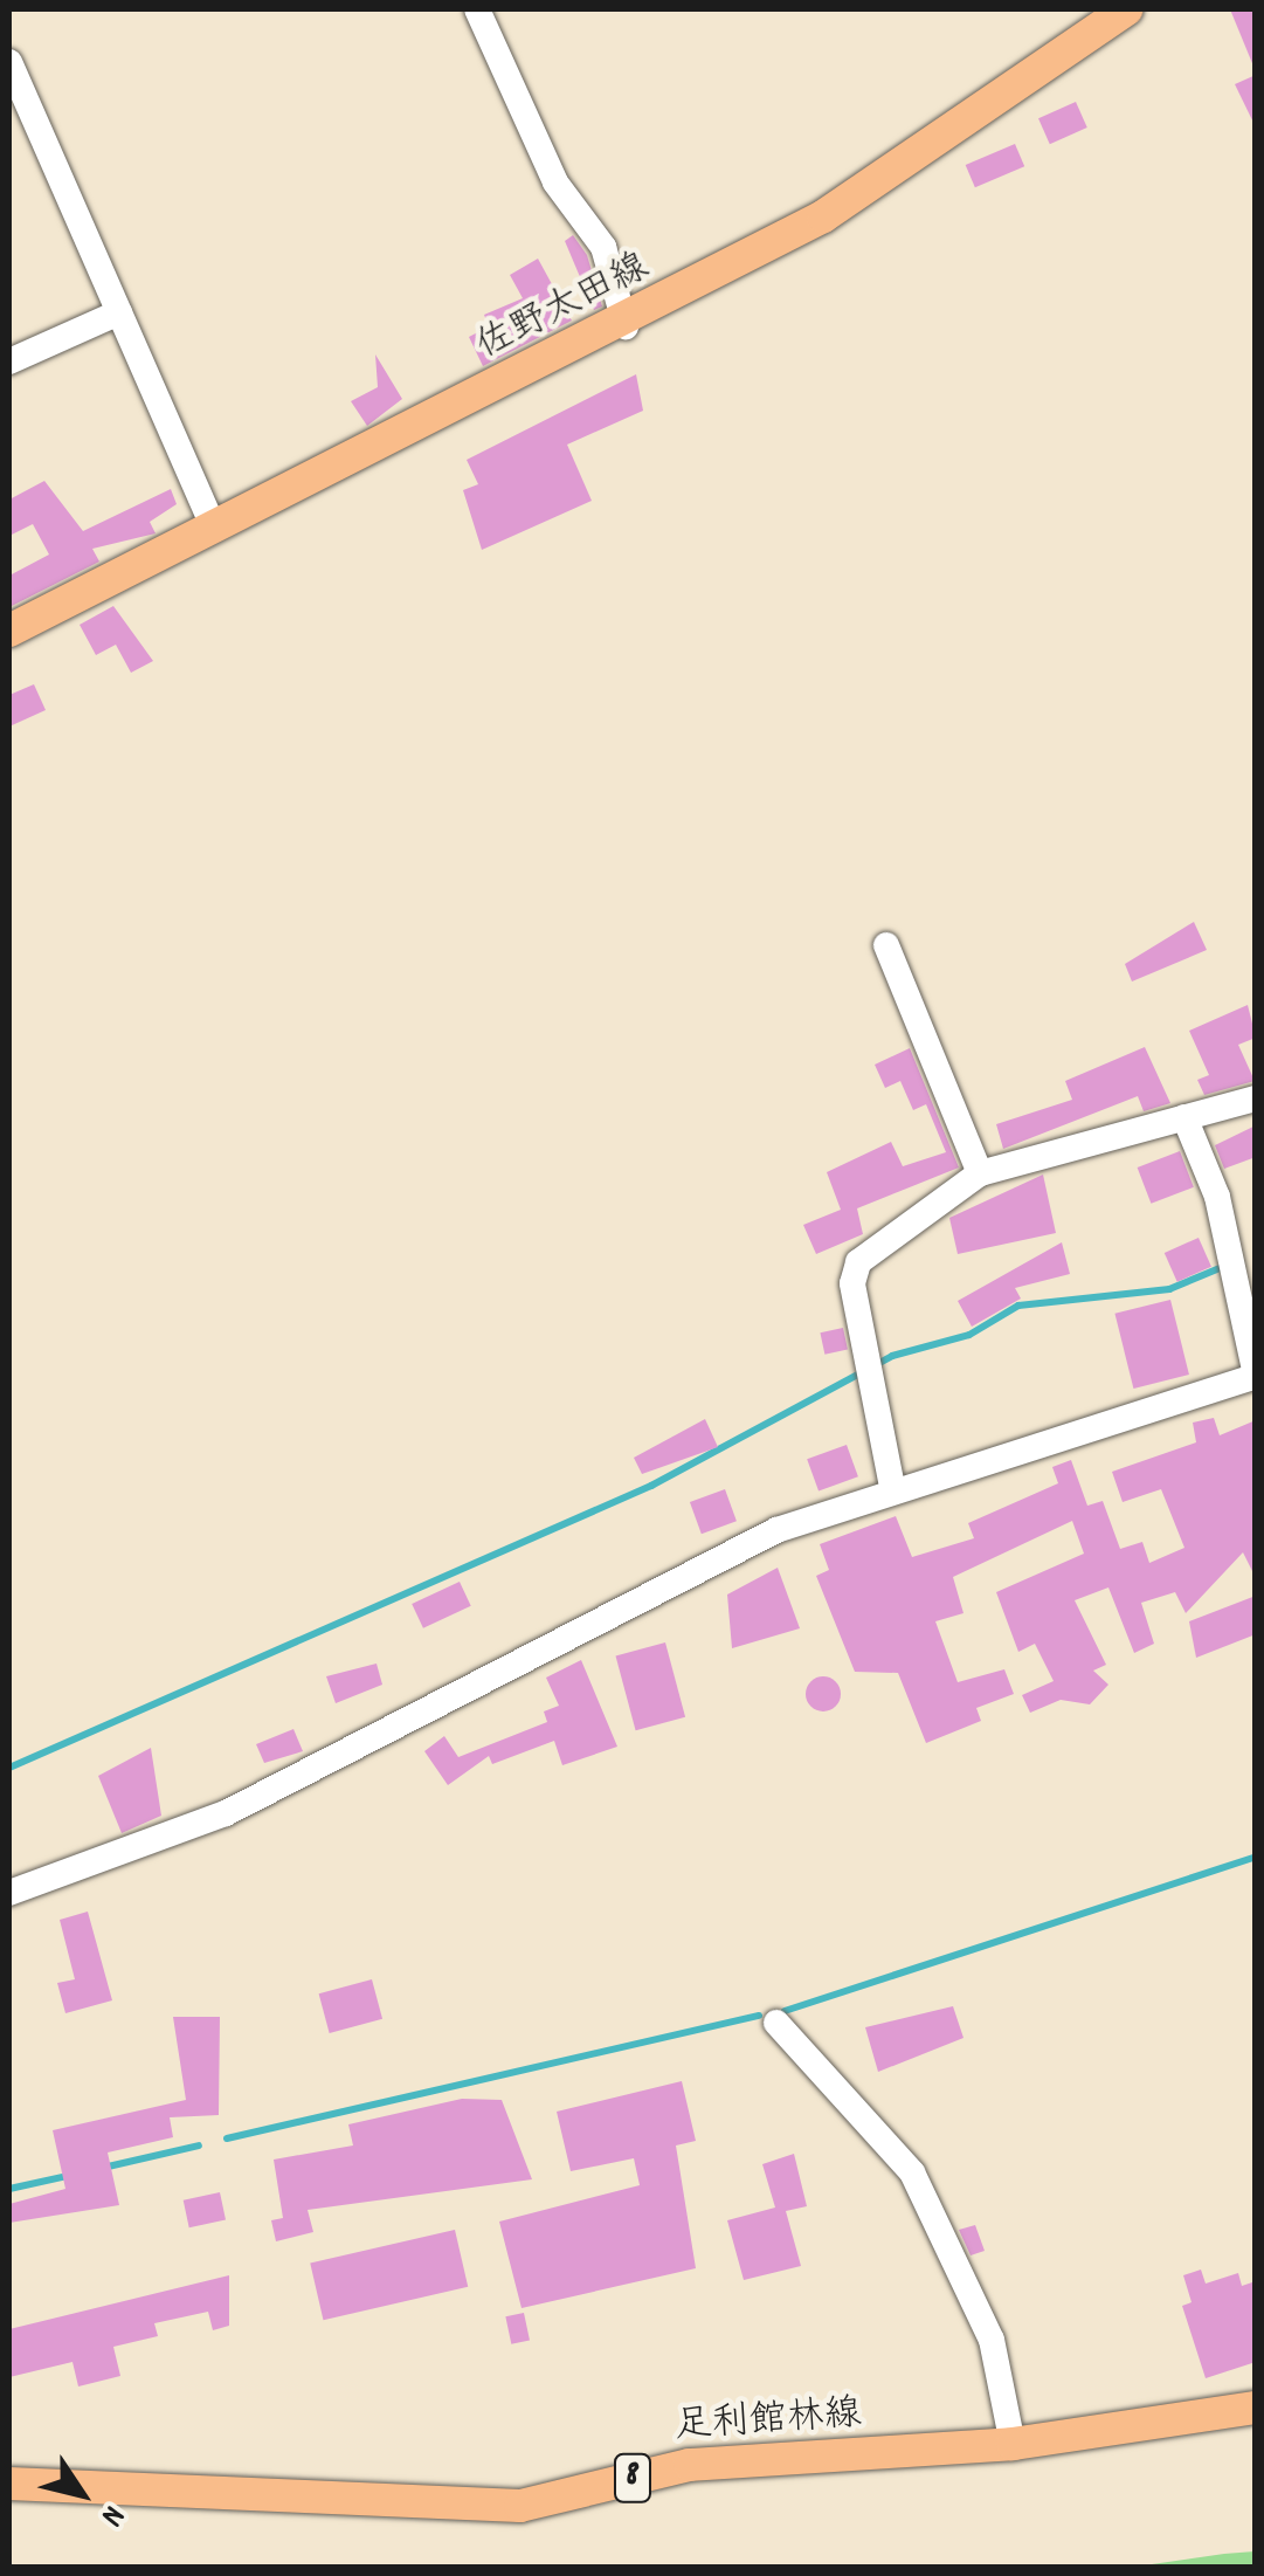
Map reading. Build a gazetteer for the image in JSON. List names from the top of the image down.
{
  "streets": {
    "main road": ["佐野太田線", "足利館林線", "8"]
  },
  "north": "bottom right"
}
